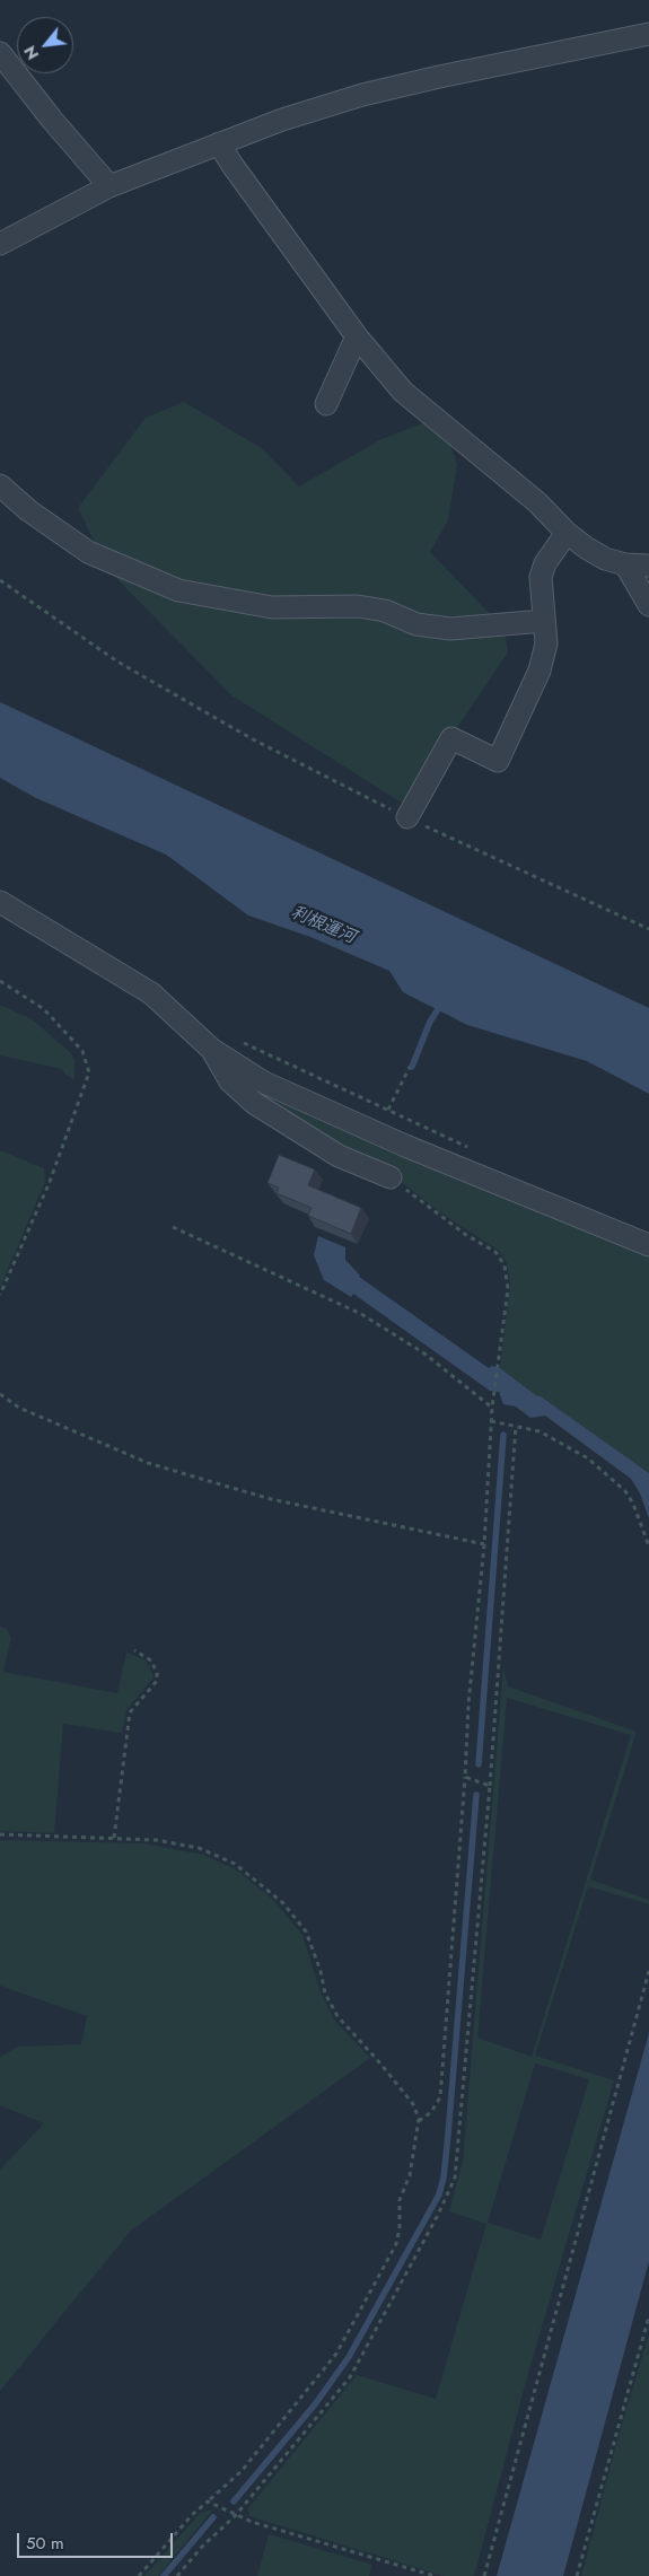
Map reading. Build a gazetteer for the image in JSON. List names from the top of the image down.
{
  "water": ["利根運河"],
  "scale_bar": "50 m",
  "north": "bottom left"
}
